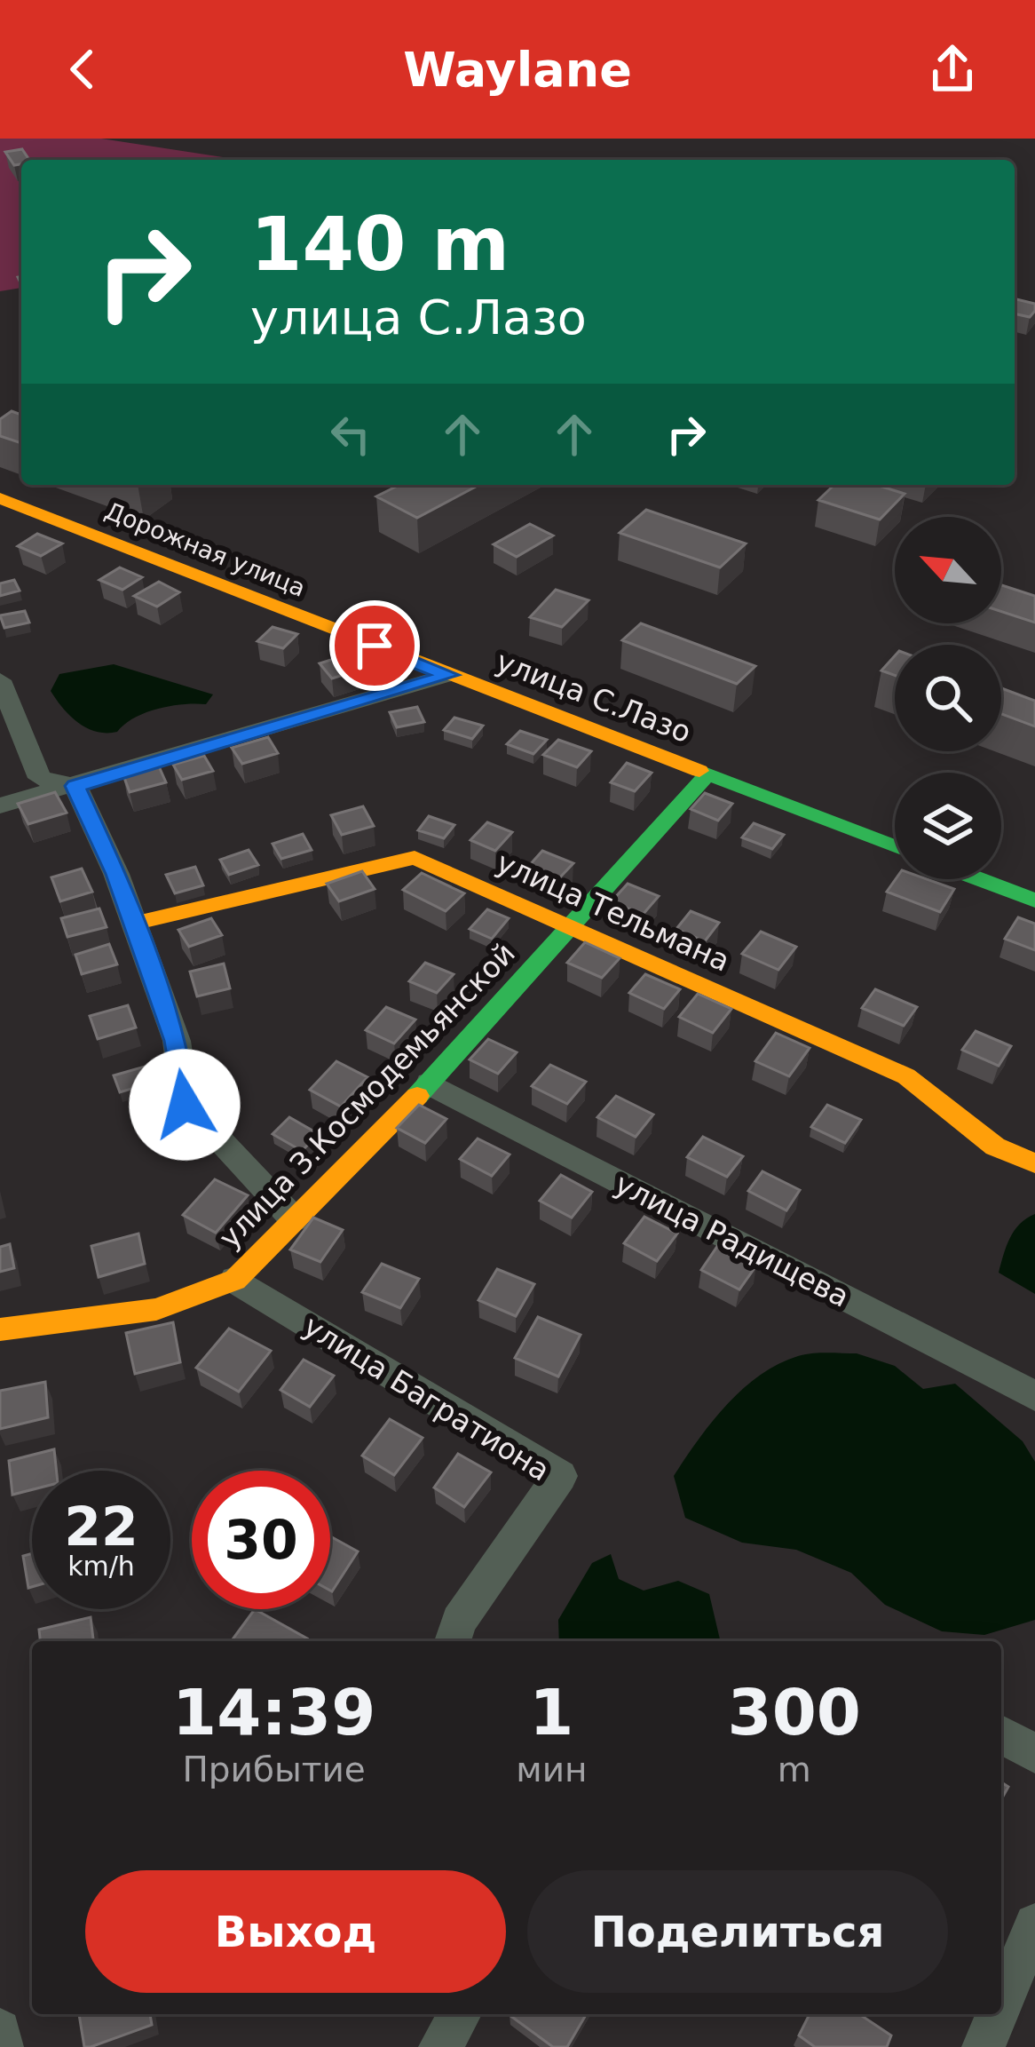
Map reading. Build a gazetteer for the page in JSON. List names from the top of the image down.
{
  "streets": {
    "street": [
      "Дорожная улица",
      "улица С.Лазо",
      "улица Тельмана",
      "улица З.Космодемьянской",
      "улица Радищева",
      "улица Багратиона"
    ]
  },
  "crossings": [
    ["Дорожная улица", "улица С.Лазо"],
    ["улица С.Лазо", "улица З.Космодемьянской"],
    ["улица Тельмана", "улица З.Космодемьянской"],
    ["улица З.Космодемьянской", "улица Радищева"],
    ["улица З.Космодемьянской", "улица Багратиона"]
  ],
  "north": "top left",
  "page": {
    "header": "Waylane",
    "turn": ["140 m", "улица С.Лазо"],
    "speed": "22 km/h",
    "limit": "30",
    "eta": [
      "14:39",
      "Прибытие",
      "1",
      "мин",
      "300",
      "m"
    ],
    "buttons": ["Выход", "Поделиться"]
  }
}
